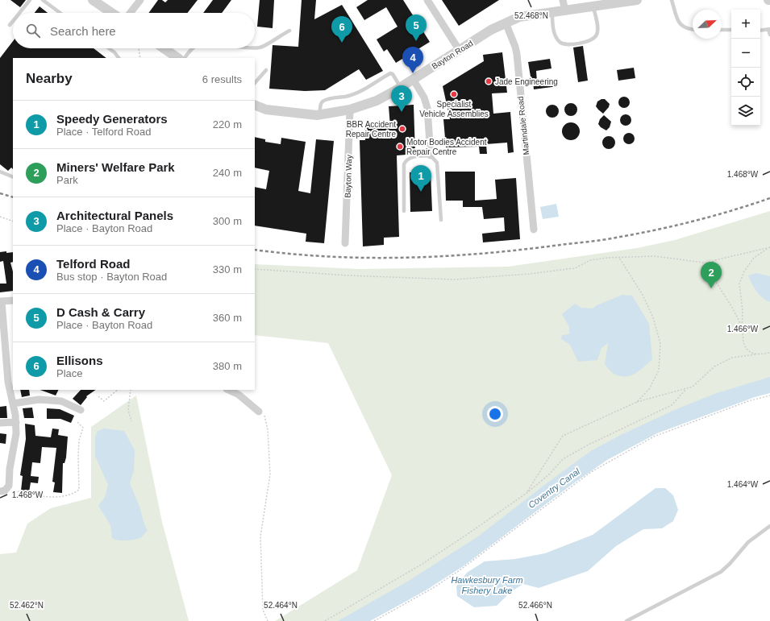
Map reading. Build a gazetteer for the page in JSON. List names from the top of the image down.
{
  "streets": {
    "street": ["Bayton Road", "Martindale Road", "Bayton Way"]
  },
  "crossings": [
    ["Bayton Road", "Martindale Road"],
    ["Bayton Road", "Bayton Way"]
  ],
  "water": ["Coventry Canal", "Hawkesbury Farm Fishery Lake"],
  "places": [
    "Jade Engineering",
    "Specialist Vehicle Assemblies",
    "BBR Accident Repair Centre",
    "Motor Bodies Accident Repair Centre"
  ],
  "north": "top right",
  "page": {
    "map_buttons": ["+", "−"],
    "search": "Search here",
    "pins": [
      "5",
      "6",
      "4",
      "3",
      "1",
      "2"
    ],
    "heading": ["Nearby", "6 results"],
    "list": [
      {
        "mark": "1",
        "name": "Speedy Generators",
        "note": "Place · Telford Road",
        "value": "220 m"
      },
      {
        "mark": "2",
        "name": "Miners' Welfare Park",
        "note": "Park",
        "value": "240 m"
      },
      {
        "mark": "3",
        "name": "Architectural Panels",
        "note": "Place · Bayton Road",
        "value": "300 m"
      },
      {
        "mark": "4",
        "name": "Telford Road",
        "note": "Bus stop · Bayton Road",
        "value": "330 m"
      },
      {
        "mark": "5",
        "name": "D Cash & Carry",
        "note": "Place · Bayton Road",
        "value": "360 m"
      },
      {
        "mark": "6",
        "name": "Ellisons",
        "note": "Place",
        "value": "380 m"
      }
    ]
  },
  "coordinates": [
    "52.468°N",
    "1.468°W",
    "1.466°W",
    "1.464°W",
    "52.462°N",
    "52.464°N",
    "52.466°N"
  ]
}
